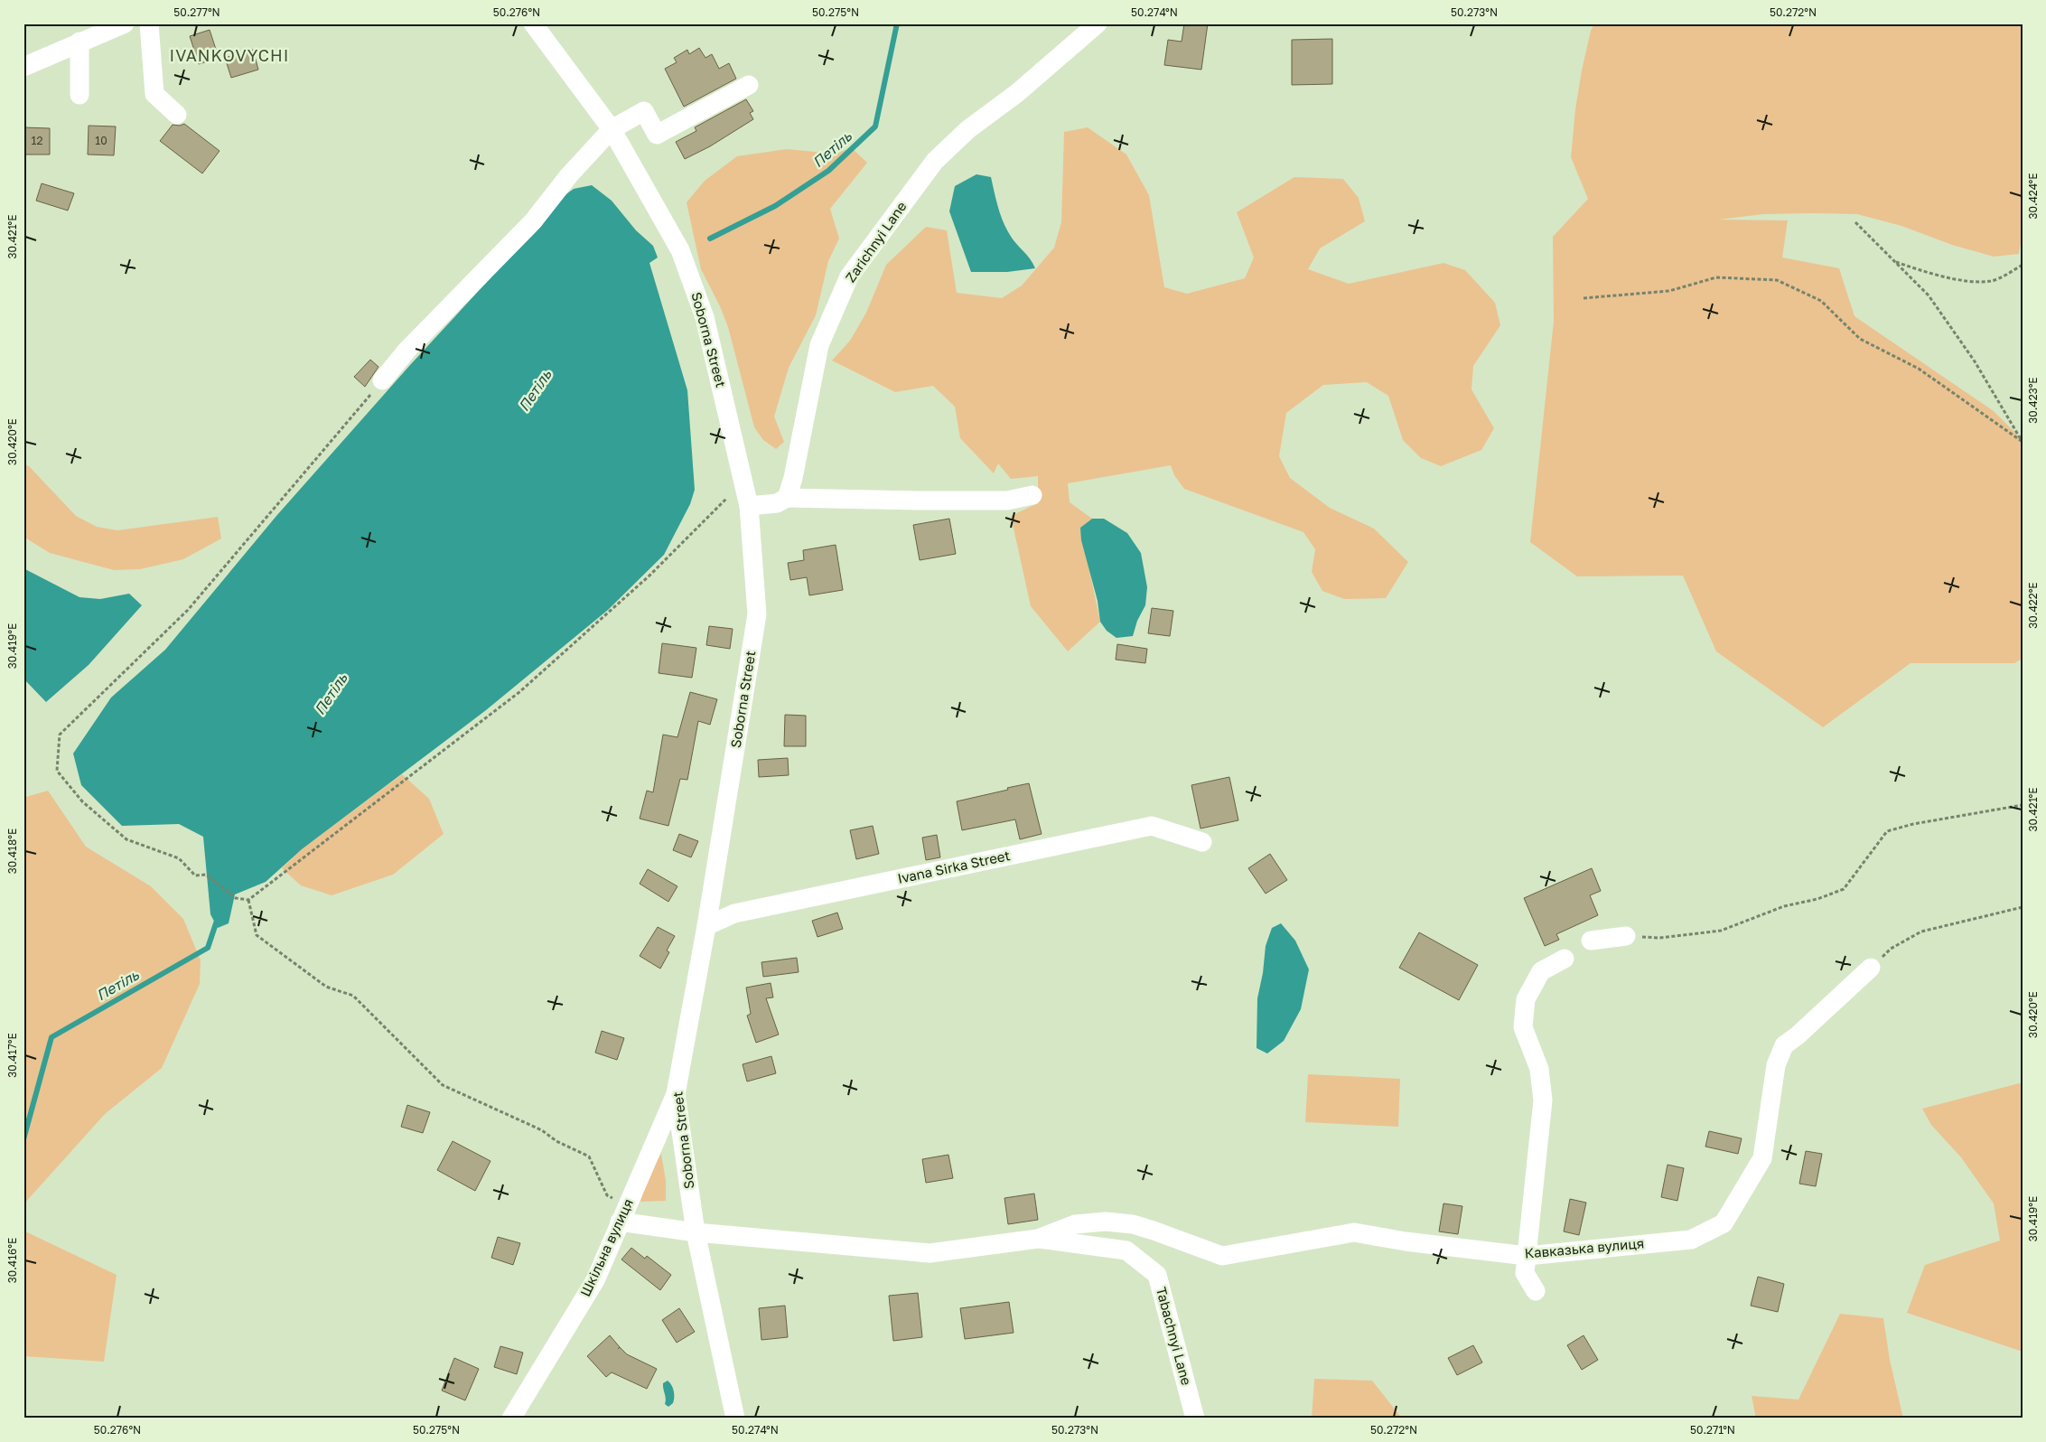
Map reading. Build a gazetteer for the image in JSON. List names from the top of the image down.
{
  "streets": {
    "street": [
      "Zarichnyi Lane",
      "Soborna Street",
      "Ivana Sirka Street",
      "Шкільна вулиця",
      "Кавказька вулиця",
      "Tabachnyi Lane"
    ]
  },
  "crossings": [
    ["Soborna Street", "Ivana Sirka Street"],
    ["Soborna Street", "Шкільна вулиця"],
    ["Кавказька вулиця", "Tabachnyi Lane"]
  ],
  "districts": ["IVANKOVYCHI"],
  "water": ["Петіль"],
  "house_numbers": ["12", "10"],
  "coordinates": [
    "50.277°N",
    "50.276°N",
    "50.275°N",
    "50.274°N",
    "50.273°N",
    "50.272°N",
    "30.424°E",
    "30.421°E",
    "30.423°E",
    "30.420°E",
    "30.422°E",
    "30.419°E",
    "30.418°E",
    "30.417°E",
    "30.416°E",
    "50.271°N"
  ]
}
